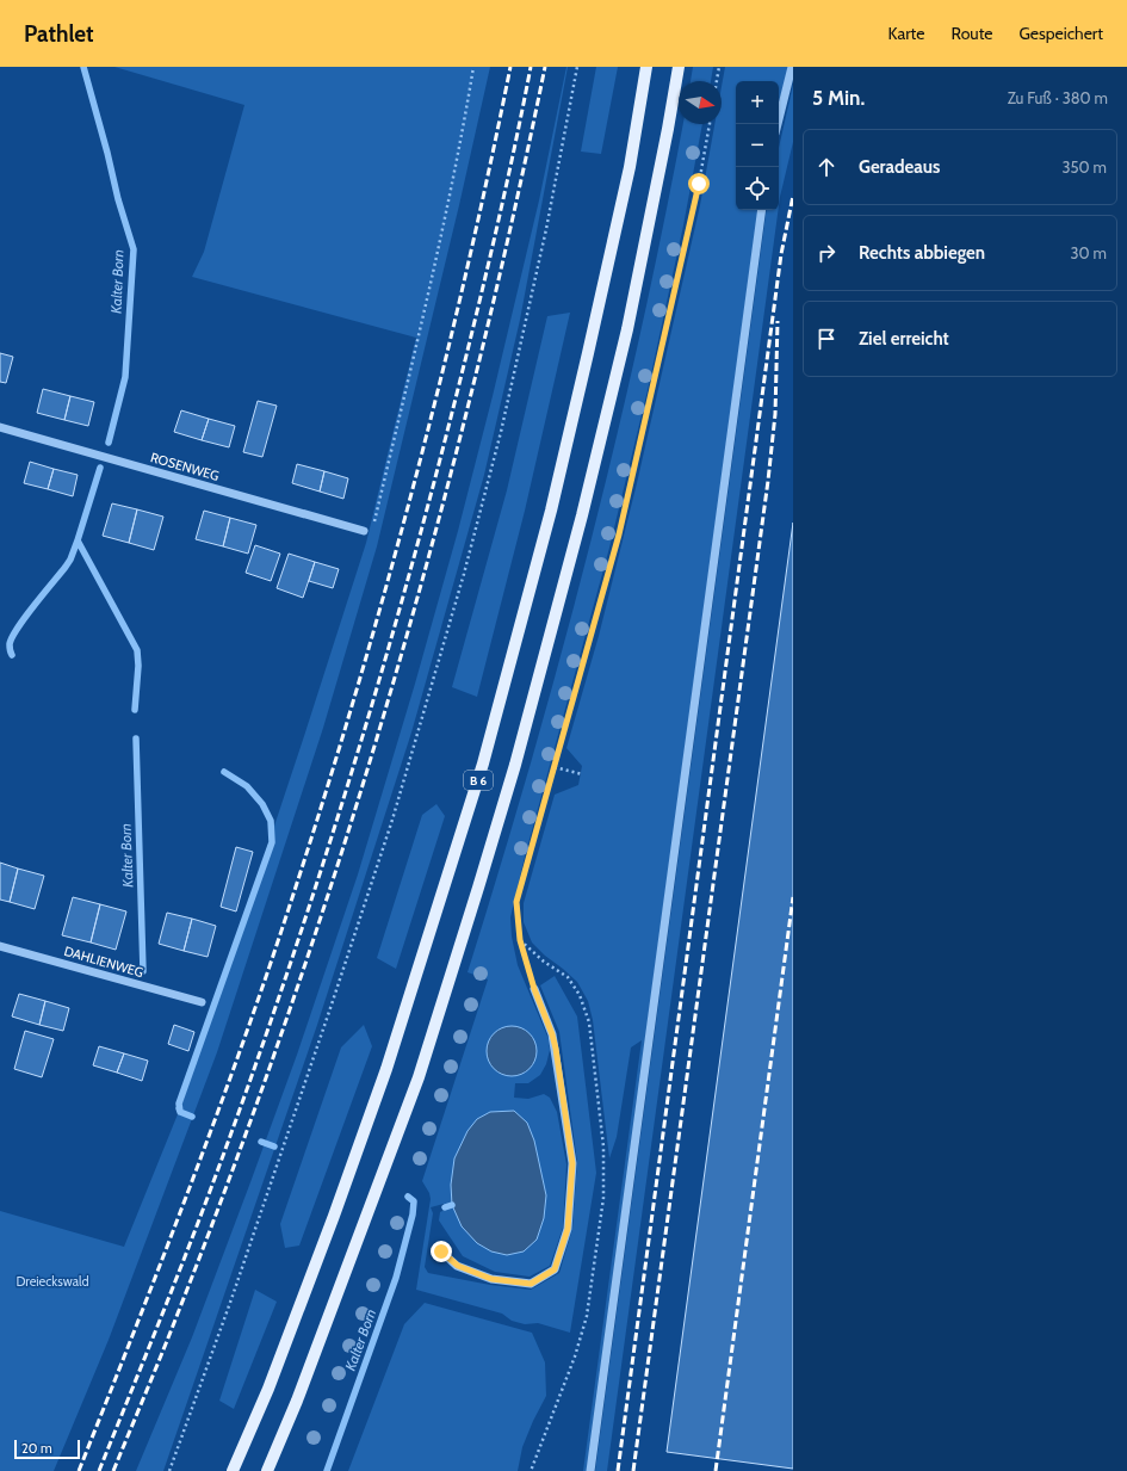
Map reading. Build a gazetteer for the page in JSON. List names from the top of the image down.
{
  "streets": {
    "main road": ["B 6"],
    "street": ["ROSENWEG", "DAHLIENWEG"]
  },
  "water": ["Kalter Born"],
  "parks": ["Dreieckswald"],
  "scale_bar": "20 m",
  "north": "right",
  "page": {
    "header": "Pathlet",
    "nav": ["Karte", "Route", "Gespeichert"],
    "heading": ["5 Min.", "Zu Fuß · 380 m"],
    "map_buttons": ["+", "−"],
    "list": [
      ["Geradeaus", "350 m"],
      ["Rechts abbiegen", "30 m"],
      "Ziel erreicht"
    ],
    "scale": "20 m"
  }
}
